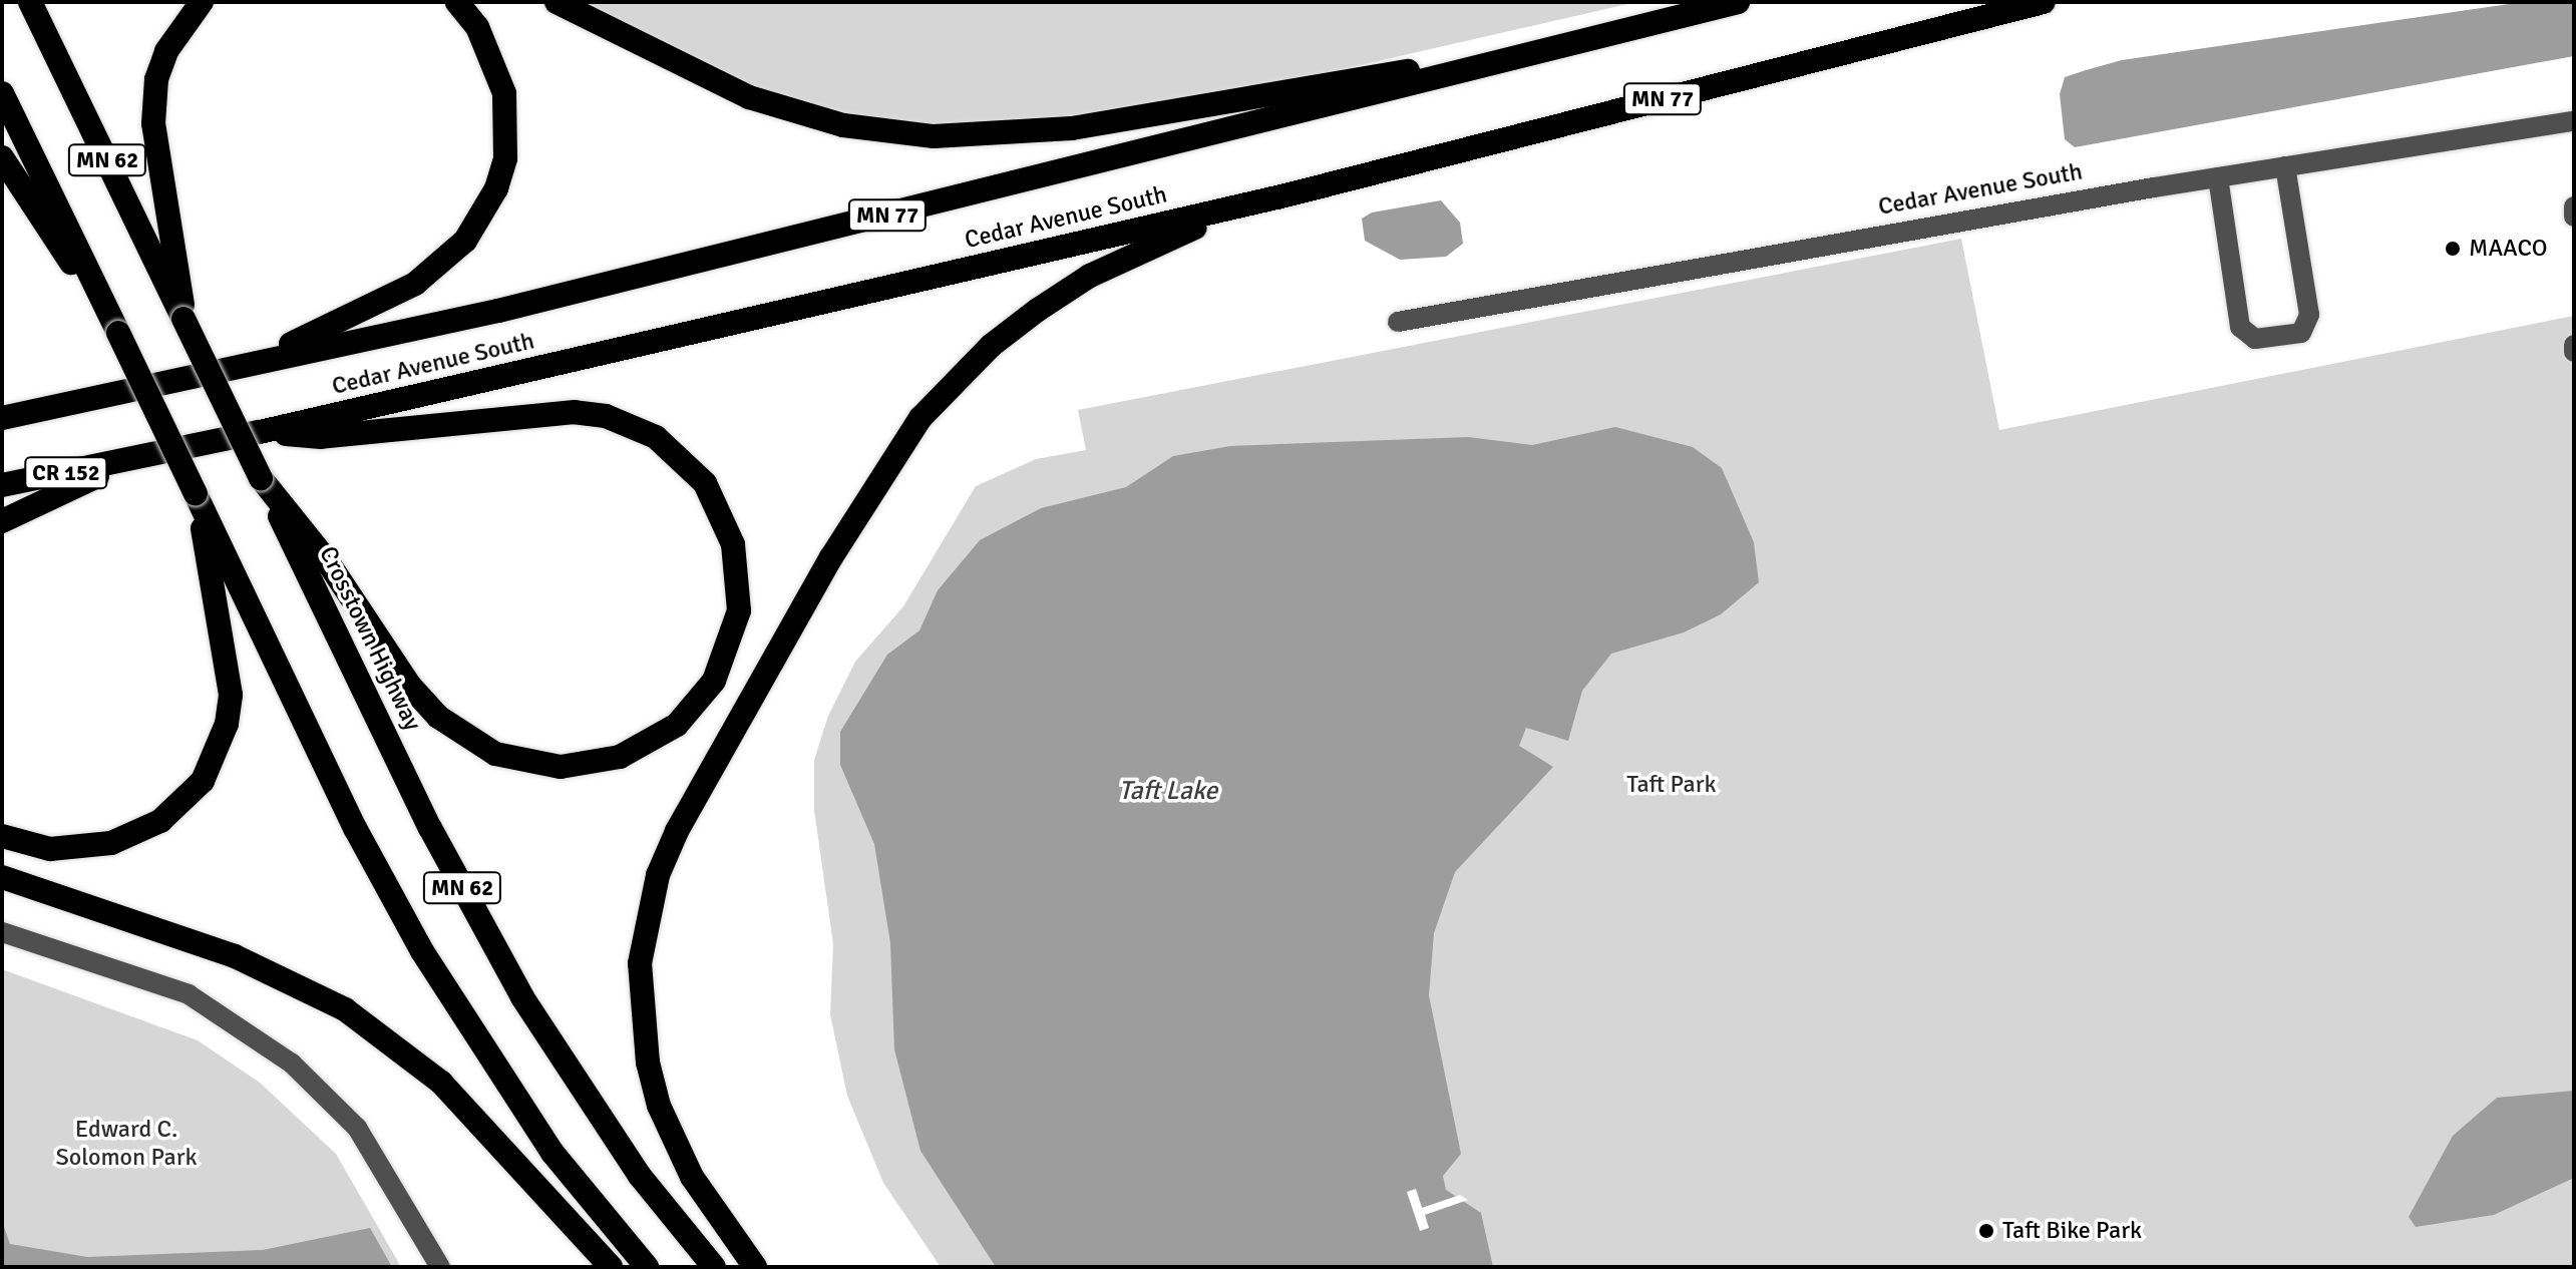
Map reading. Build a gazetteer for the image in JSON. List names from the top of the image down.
{
  "streets": {
    "highway": [
      "MN 77",
      "MN 62",
      "Cedar Avenue South",
      "CR 152",
      "Crosstown Highway"
    ]
  },
  "water": ["Taft Lake"],
  "parks": ["Taft Park", "Edward C. Solomon Park"],
  "places": ["MAACO", "Taft Bike Park"]
}
